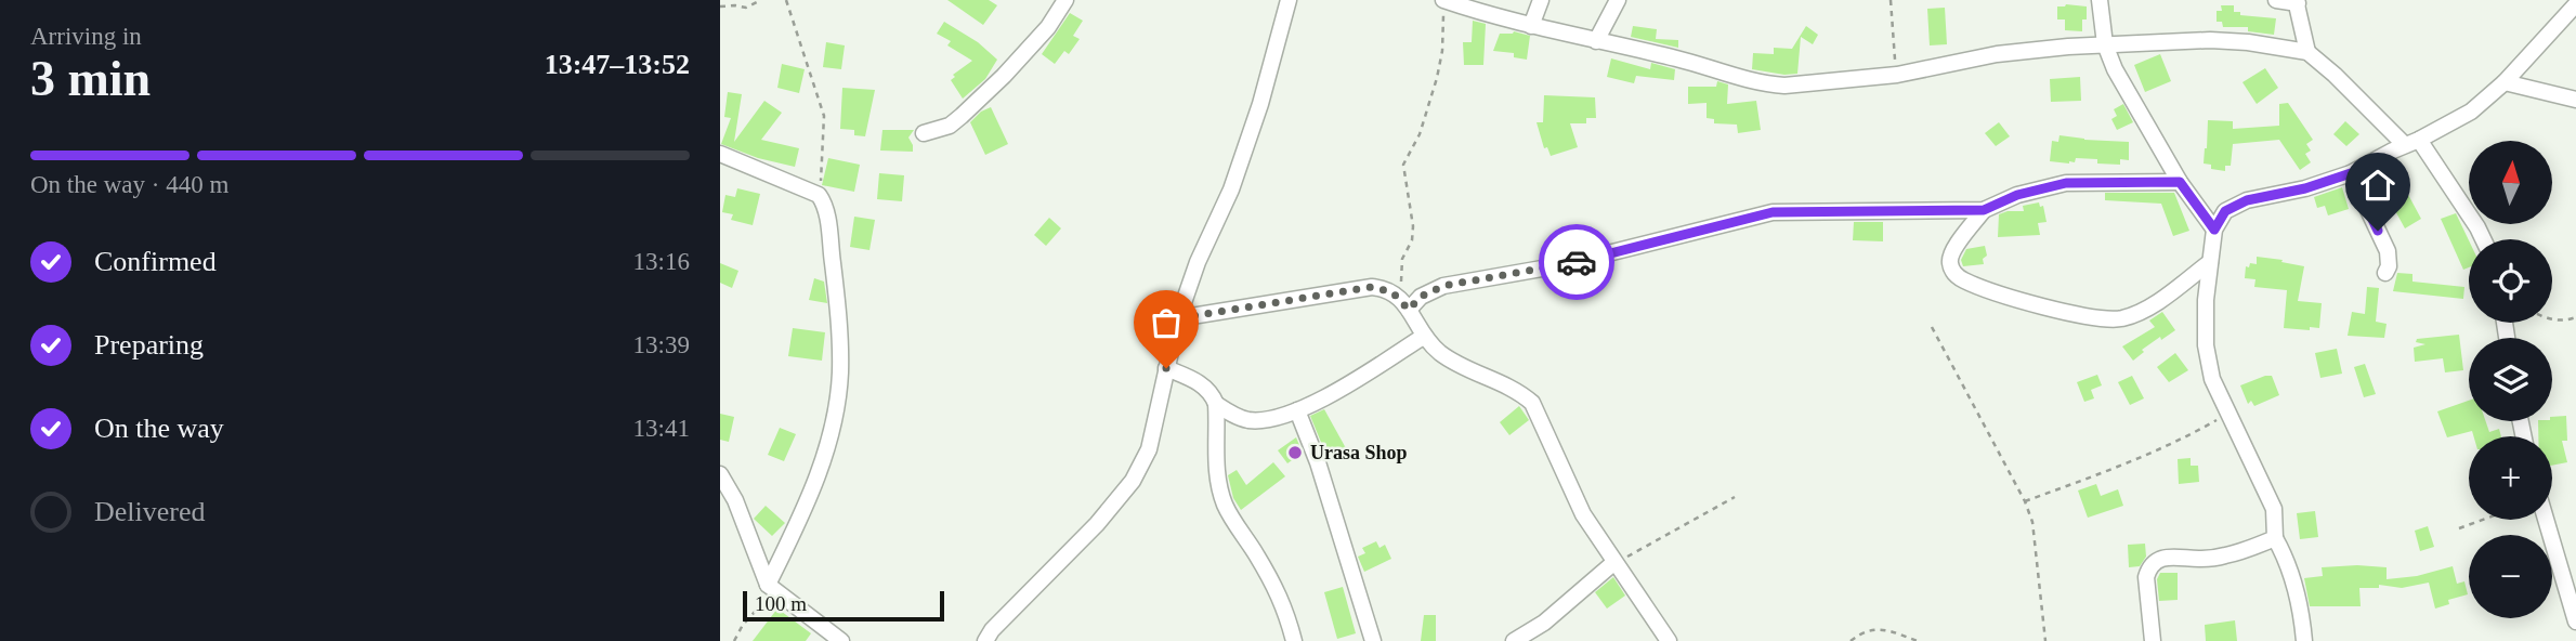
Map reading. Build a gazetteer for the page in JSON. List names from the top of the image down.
{
  "places": ["Urasa Shop"],
  "scale_bar": "100 m",
  "north": "top",
  "page": {
    "heading": ["3 min", "Arriving in", "13:47–13:52"],
    "bar": "On the way · 440 m",
    "map_buttons": ["+", "−"],
    "list": [
      ["Confirmed", "13:16"],
      ["Preparing", "13:39"],
      ["On the way", "13:41"],
      "Delivered"
    ],
    "scale": "100 m"
  }
}
